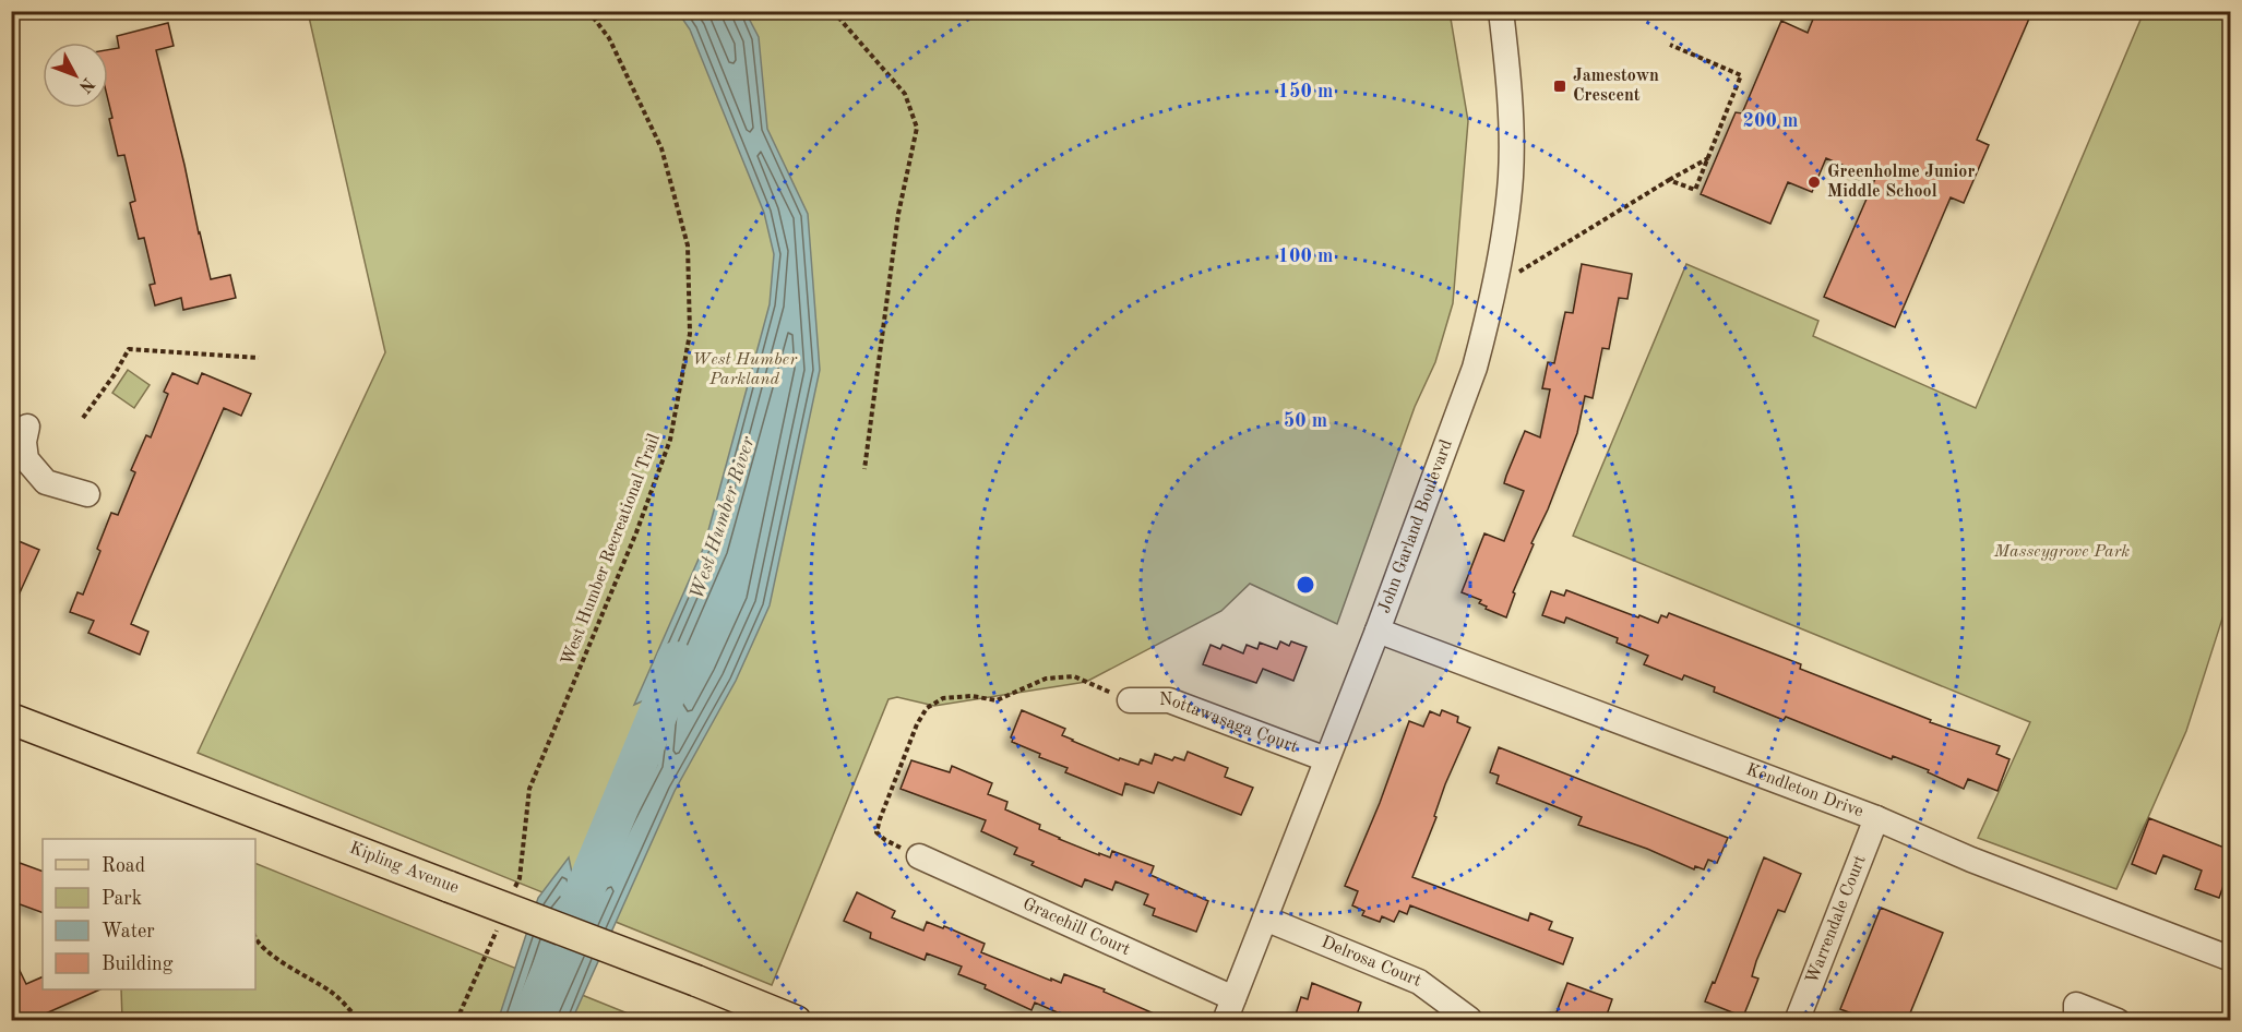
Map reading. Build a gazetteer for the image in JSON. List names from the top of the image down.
{
  "streets": {
    "main road": ["Kipling Avenue"],
    "street": [
      "John Garland Boulevard",
      "Nottawasaga Court",
      "Kendleton Drive",
      "Warrendale Court",
      "Gracehill Court",
      "Delrosa Court"
    ],
    "path": ["West Humber Recreational Trail"]
  },
  "crossings": [
    ["John Garland Boulevard", "Nottawasaga Court"],
    ["John Garland Boulevard", "Kendleton Drive"],
    ["John Garland Boulevard", "Gracehill Court"],
    ["John Garland Boulevard", "Delrosa Court"],
    ["Kendleton Drive", "Warrendale Court"]
  ],
  "water": ["West Humber River"],
  "parks": ["West Humber Parkland", "Masseygrove Park"],
  "places": {
    "transit": ["Jamestown Crescent"],
    "other": ["Greenholme Junior Middle School"]
  },
  "legend": [
    "Road",
    "Park",
    "Water",
    "Building"
  ],
  "north": "bottom right",
  "rings": [
    "150 m",
    "200 m",
    "100 m",
    "50 m"
  ]
}
